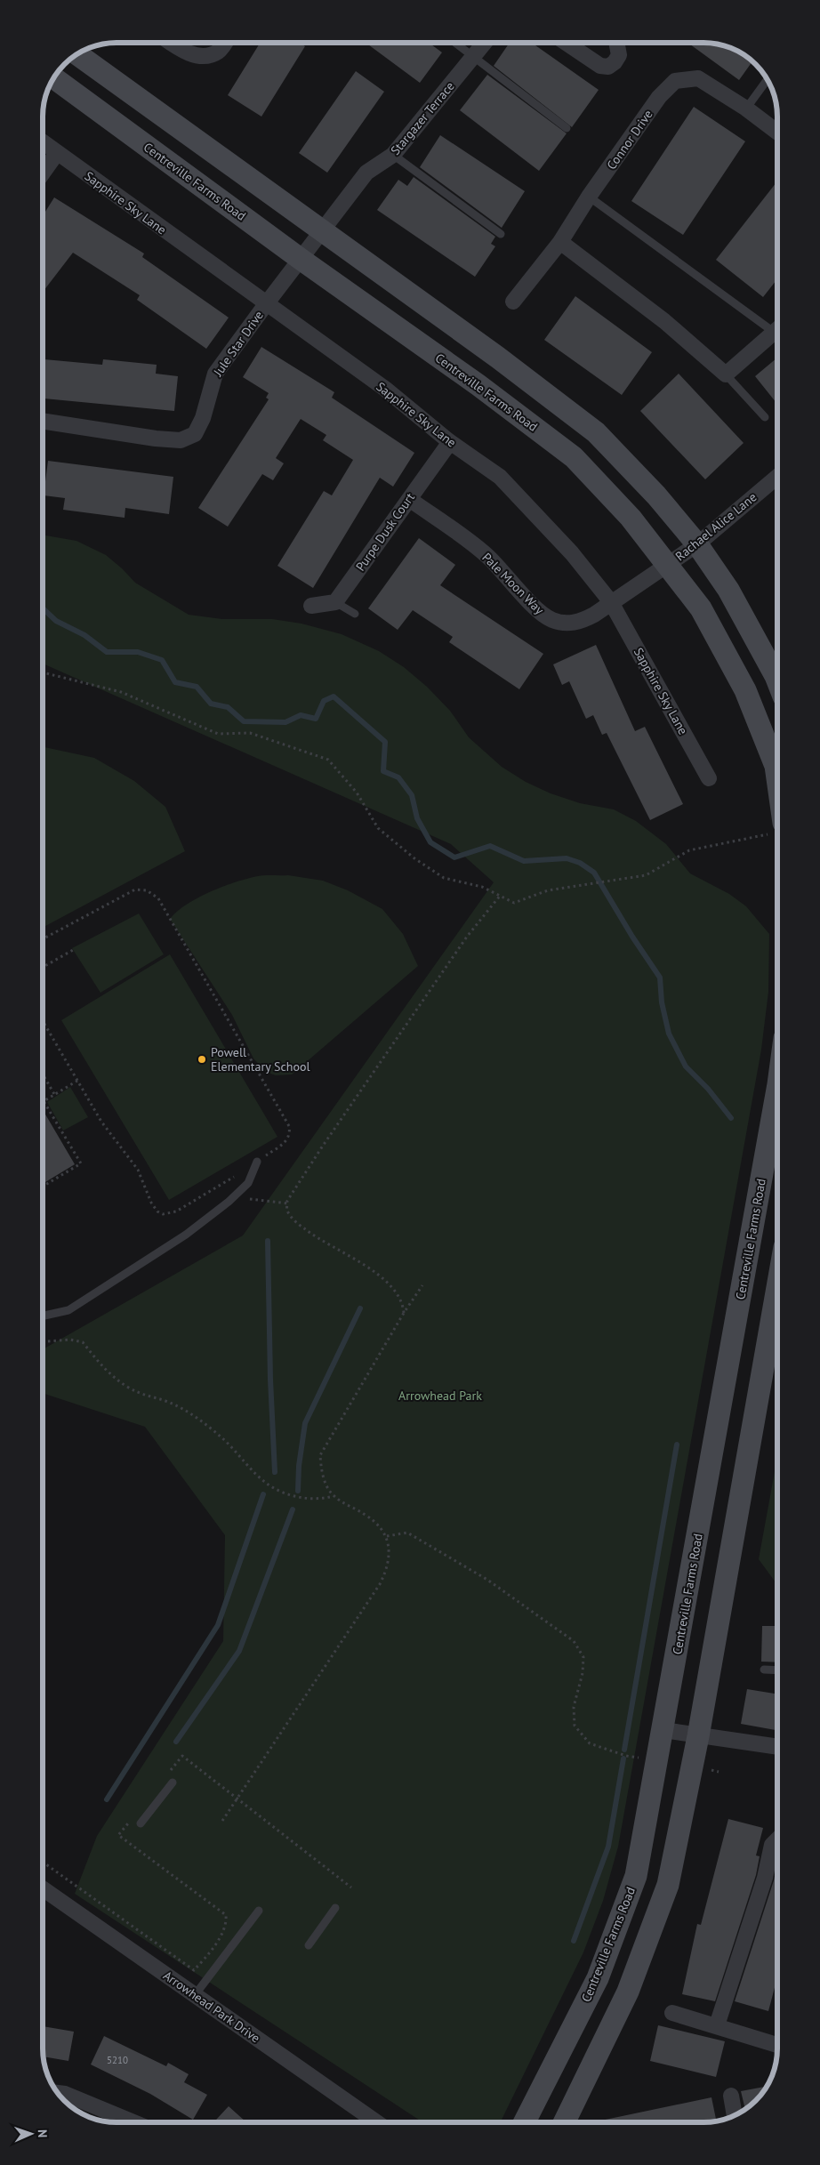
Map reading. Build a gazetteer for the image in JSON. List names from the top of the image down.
{
  "streets": {
    "street": [
      "Stargazer Terrace",
      "Connor Drive",
      "Centreville Farms Road",
      "Sapphire Sky Lane",
      "Jule Star Drive",
      "Rachael Alice Lane",
      "Purpe Dusk Court",
      "Pale Moon Way",
      "Arrowhead Park Drive"
    ]
  },
  "crossings": [
    ["Stargazer Terrace", "Centreville Farms Road"],
    ["Stargazer Terrace", "Jule Star Drive"],
    ["Centreville Farms Road", "Jule Star Drive"],
    ["Centreville Farms Road", "Rachael Alice Lane"],
    ["Centreville Farms Road", "Pale Moon Way"],
    ["Sapphire Sky Lane", "Jule Star Drive"],
    ["Sapphire Sky Lane", "Purpe Dusk Court"],
    ["Sapphire Sky Lane", "Pale Moon Way"],
    ["Rachael Alice Lane", "Pale Moon Way"],
    ["Purpe Dusk Court", "Pale Moon Way"]
  ],
  "parks": ["Arrowhead Park"],
  "places": ["Powell Elementary School"],
  "house_numbers": ["5210"],
  "north": "right"
}
